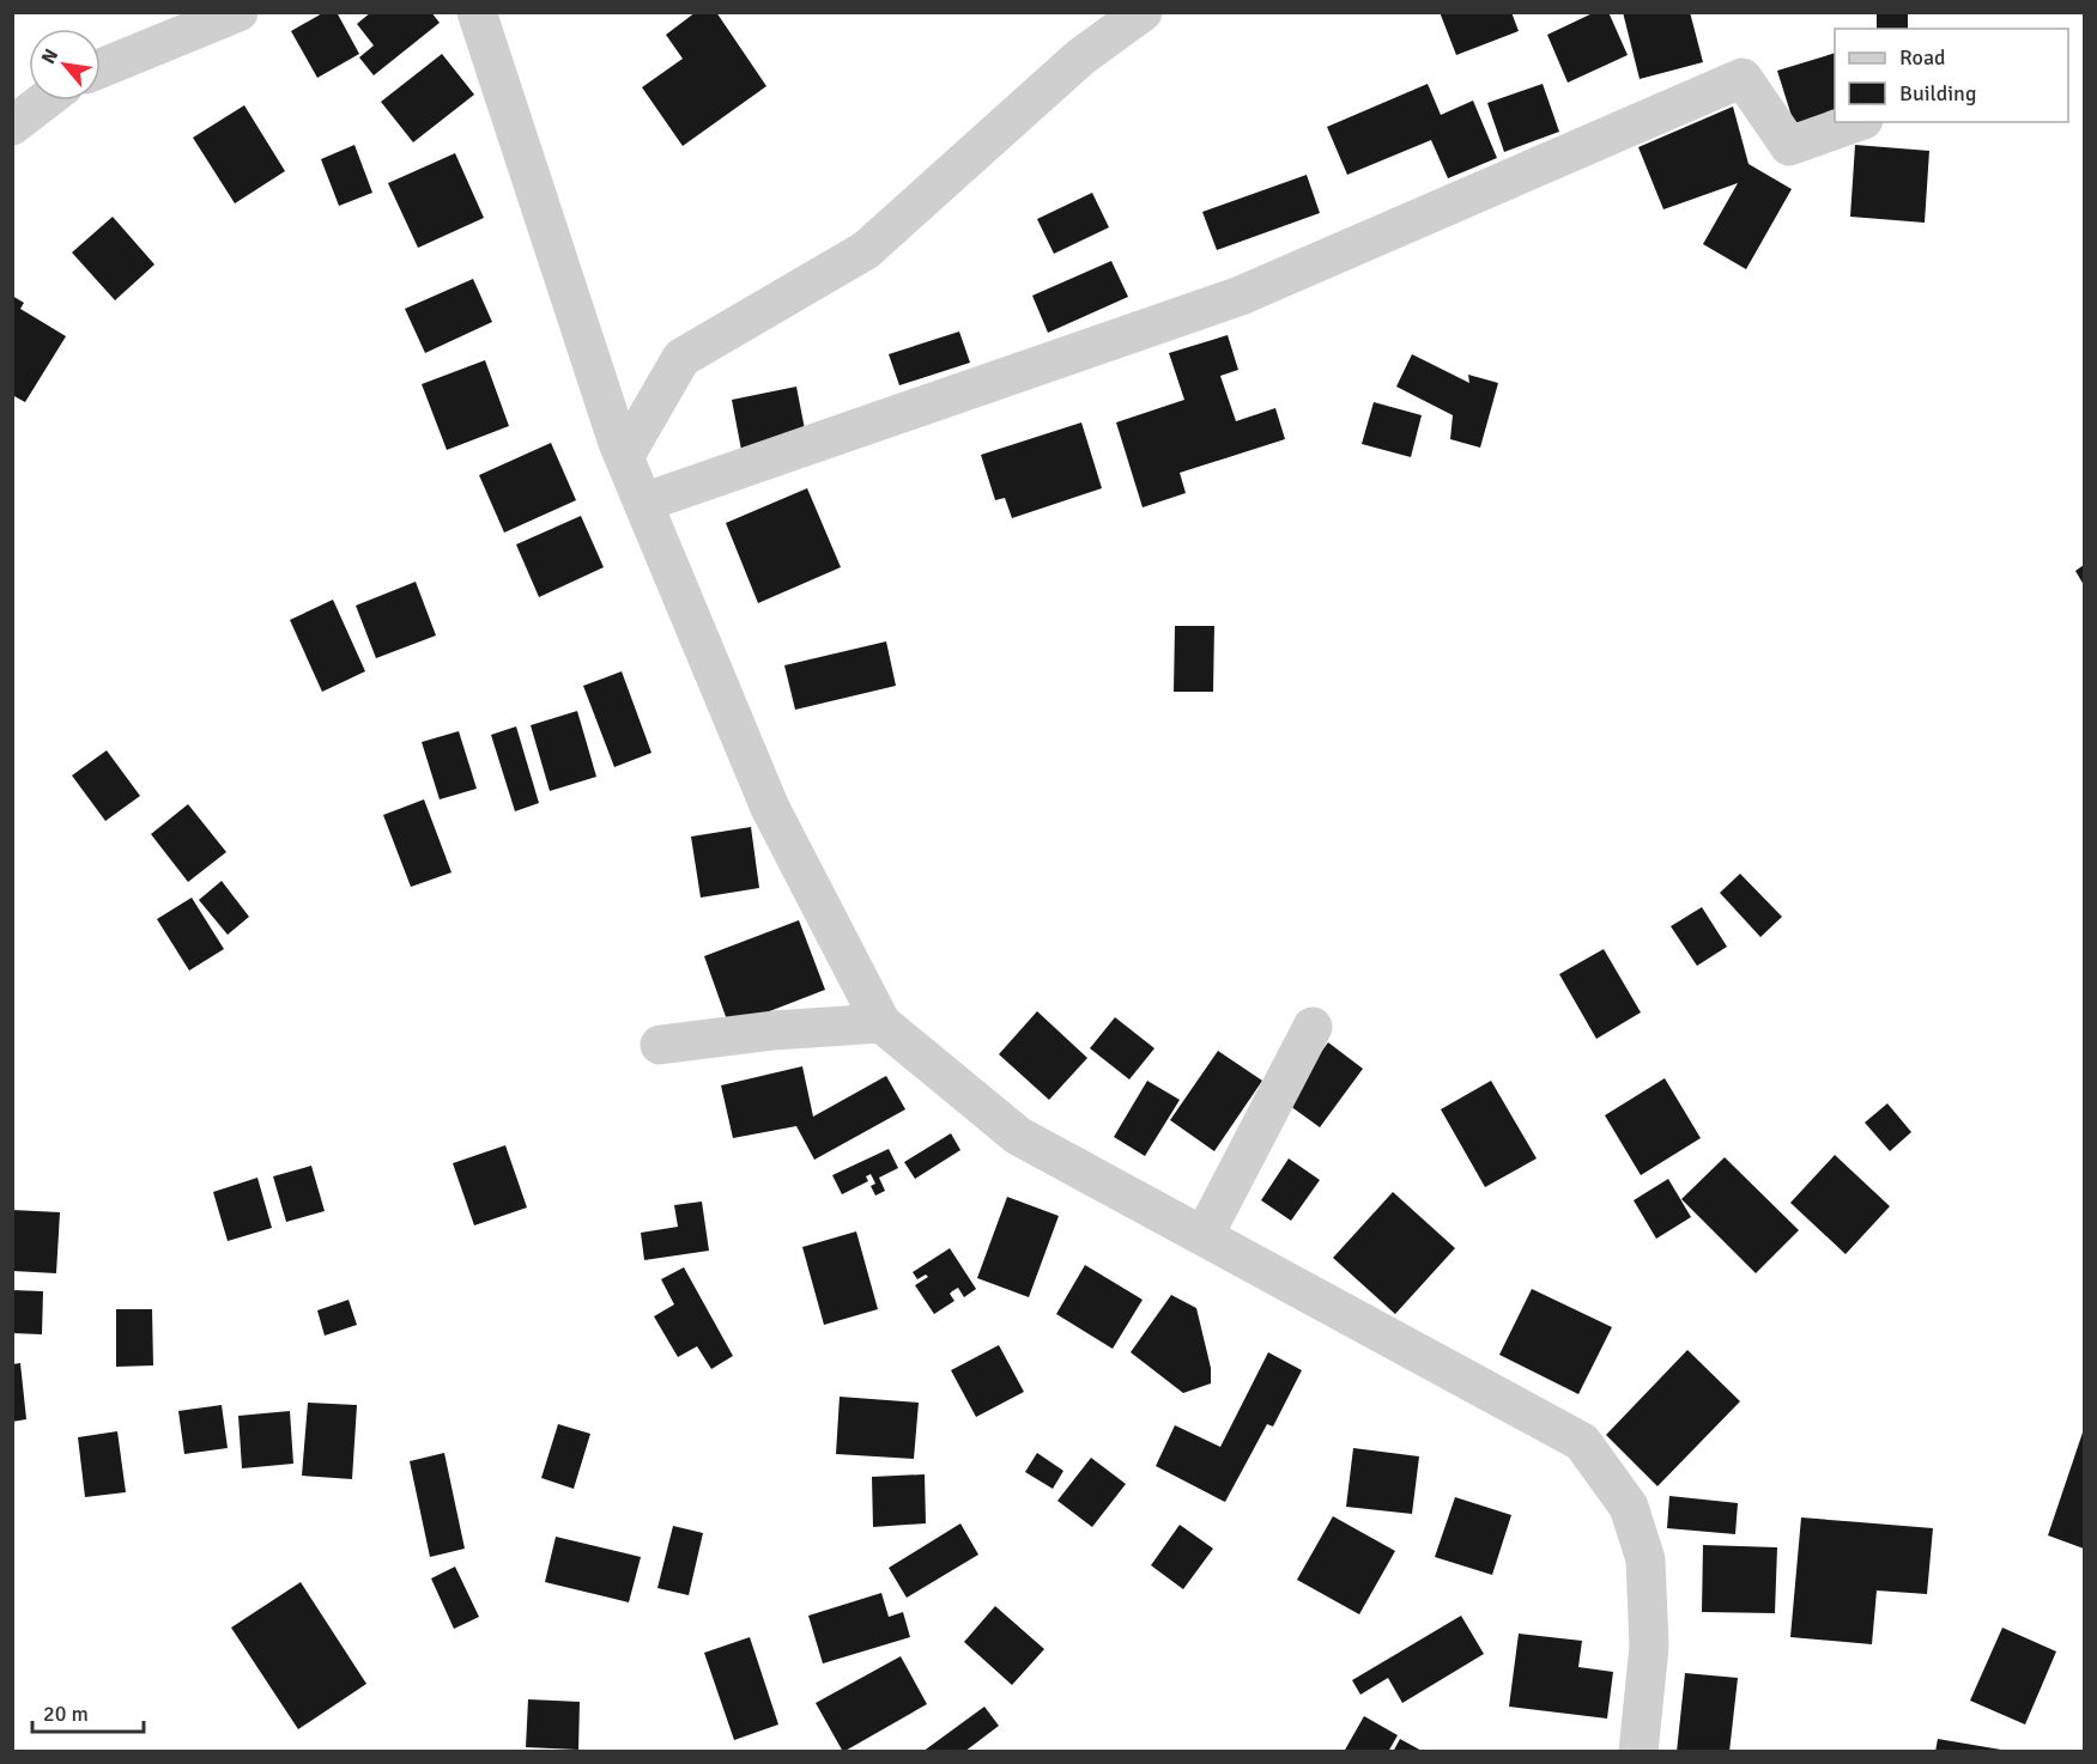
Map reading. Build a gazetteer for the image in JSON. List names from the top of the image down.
{
  "legend": ["Road", "Building"],
  "scale_bar": "20 m",
  "north": "top left"
}
